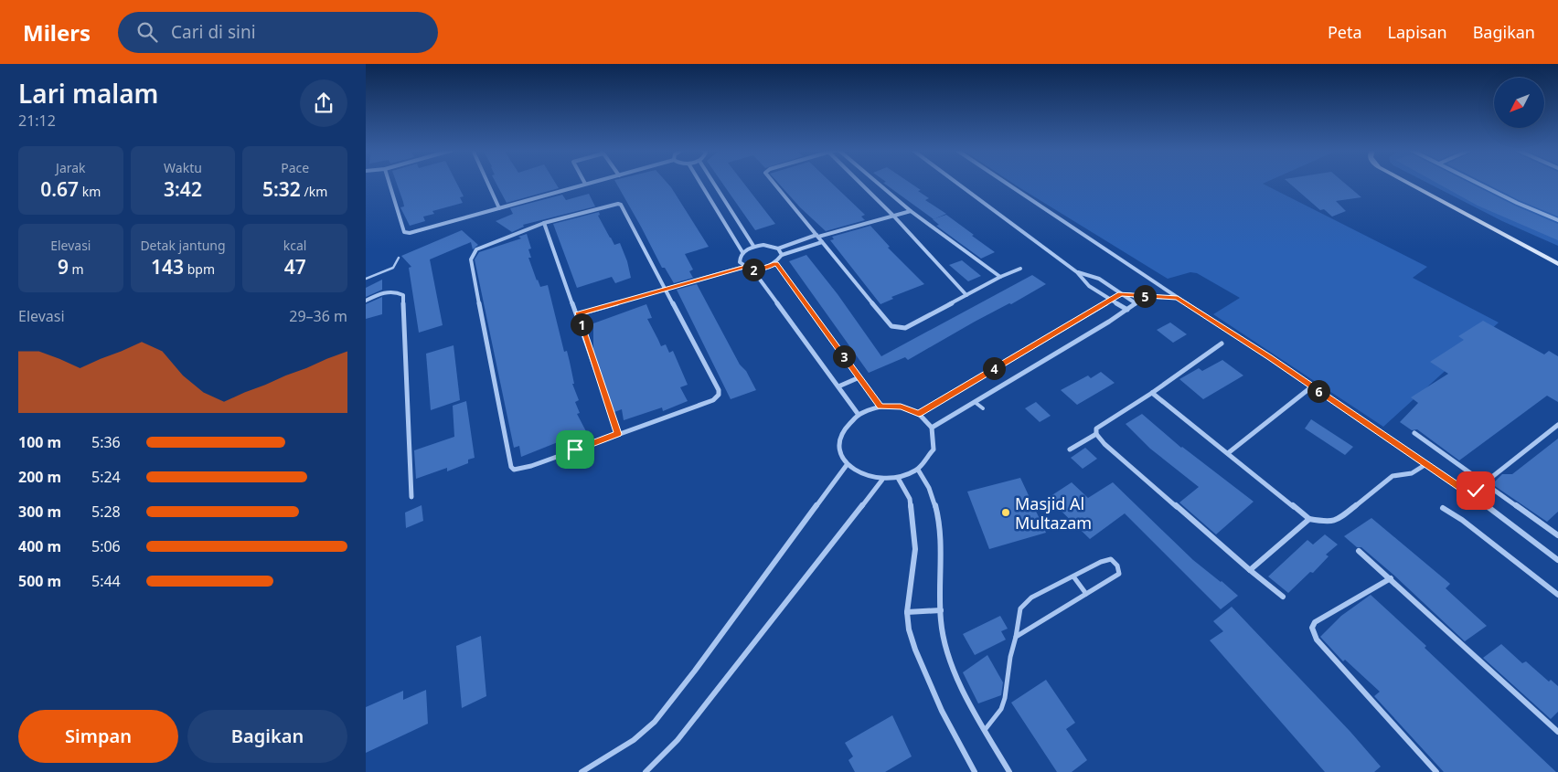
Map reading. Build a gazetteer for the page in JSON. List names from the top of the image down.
{
  "places": ["Masjid Al Multazam"],
  "north": "bottom left",
  "page": {
    "header": "Milers",
    "search": "Cari di sini",
    "nav": ["Peta", "Lapisan", "Bagikan"],
    "heading": ["Lari malam", "21:12"],
    "stats": [
      ["Jarak", "0.67 km"],
      ["Waktu", "3:42"],
      ["Pace", "5:32 /km"],
      ["Elevasi", "9 m"],
      ["Detak jantung", "143 bpm"],
      ["kcal", "47"]
    ],
    "pins": [
      "2",
      "5",
      "1",
      "3",
      "4",
      "6"
    ],
    "chart": ["Elevasi", "29–36 m"],
    "list": [
      {
        "name": "100 m",
        "note": "5:36"
      },
      {
        "name": "200 m",
        "note": "5:24"
      },
      {
        "name": "300 m",
        "note": "5:28"
      },
      {
        "name": "400 m",
        "note": "5:06"
      },
      {
        "name": "500 m",
        "note": "5:44"
      }
    ],
    "buttons": ["Simpan", "Bagikan"]
  }
}
